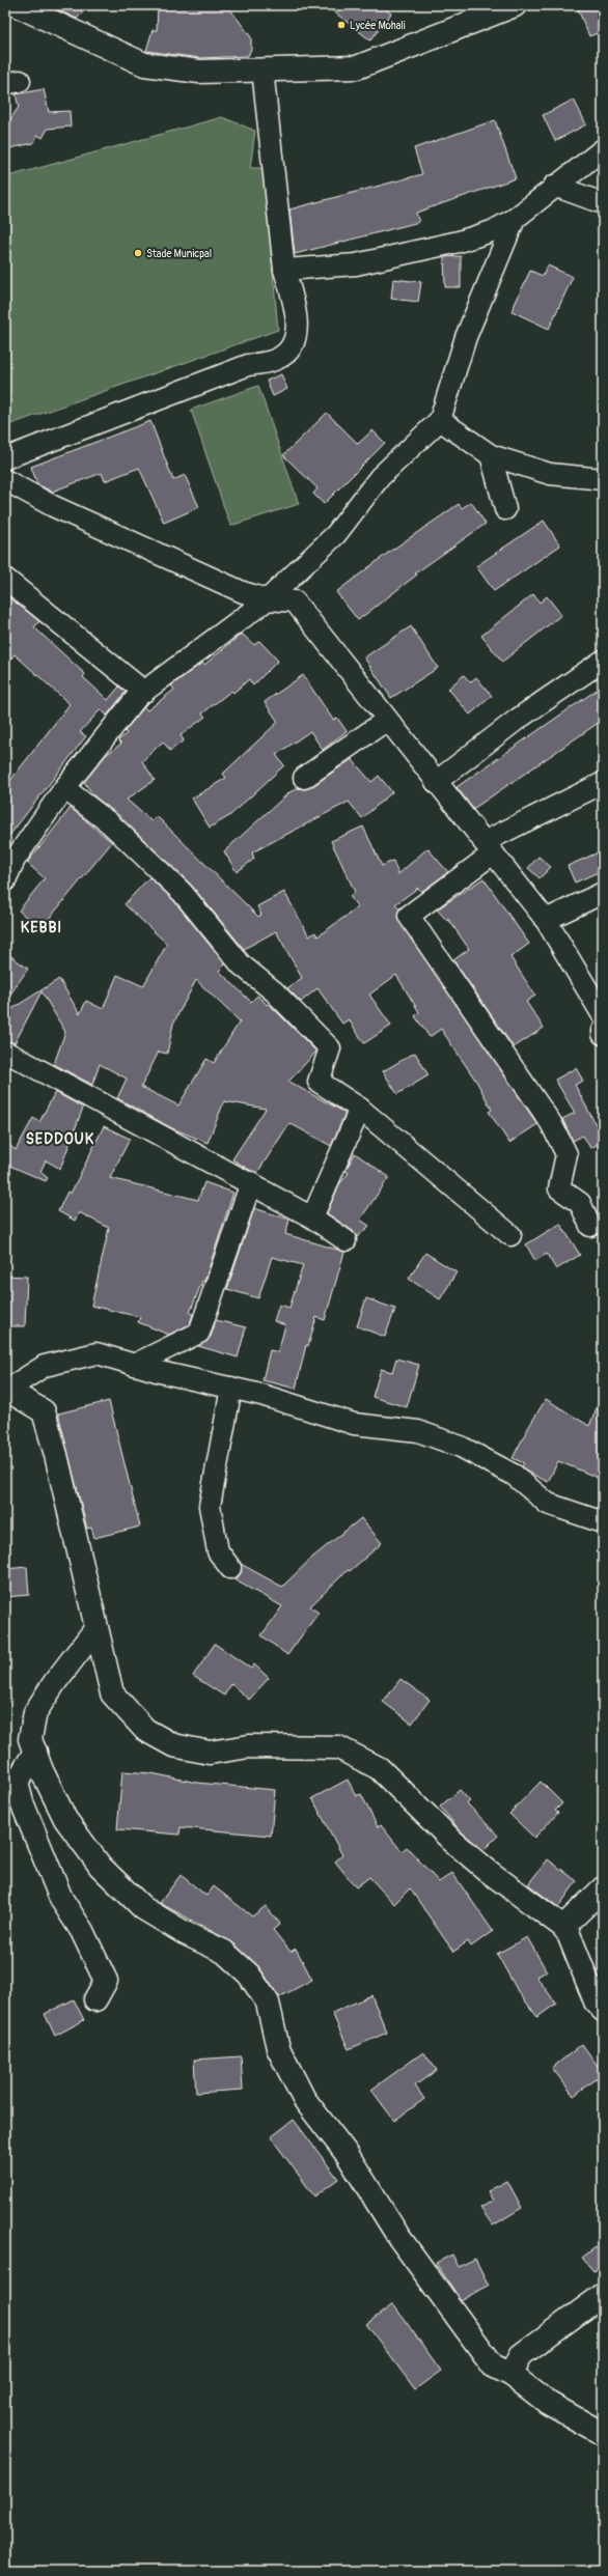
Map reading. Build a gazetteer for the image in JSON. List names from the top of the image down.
{
  "districts": ["KEBBI", "SEDDOUK"],
  "places": ["Lycée Mohali", "Stade Municpal"]
}
